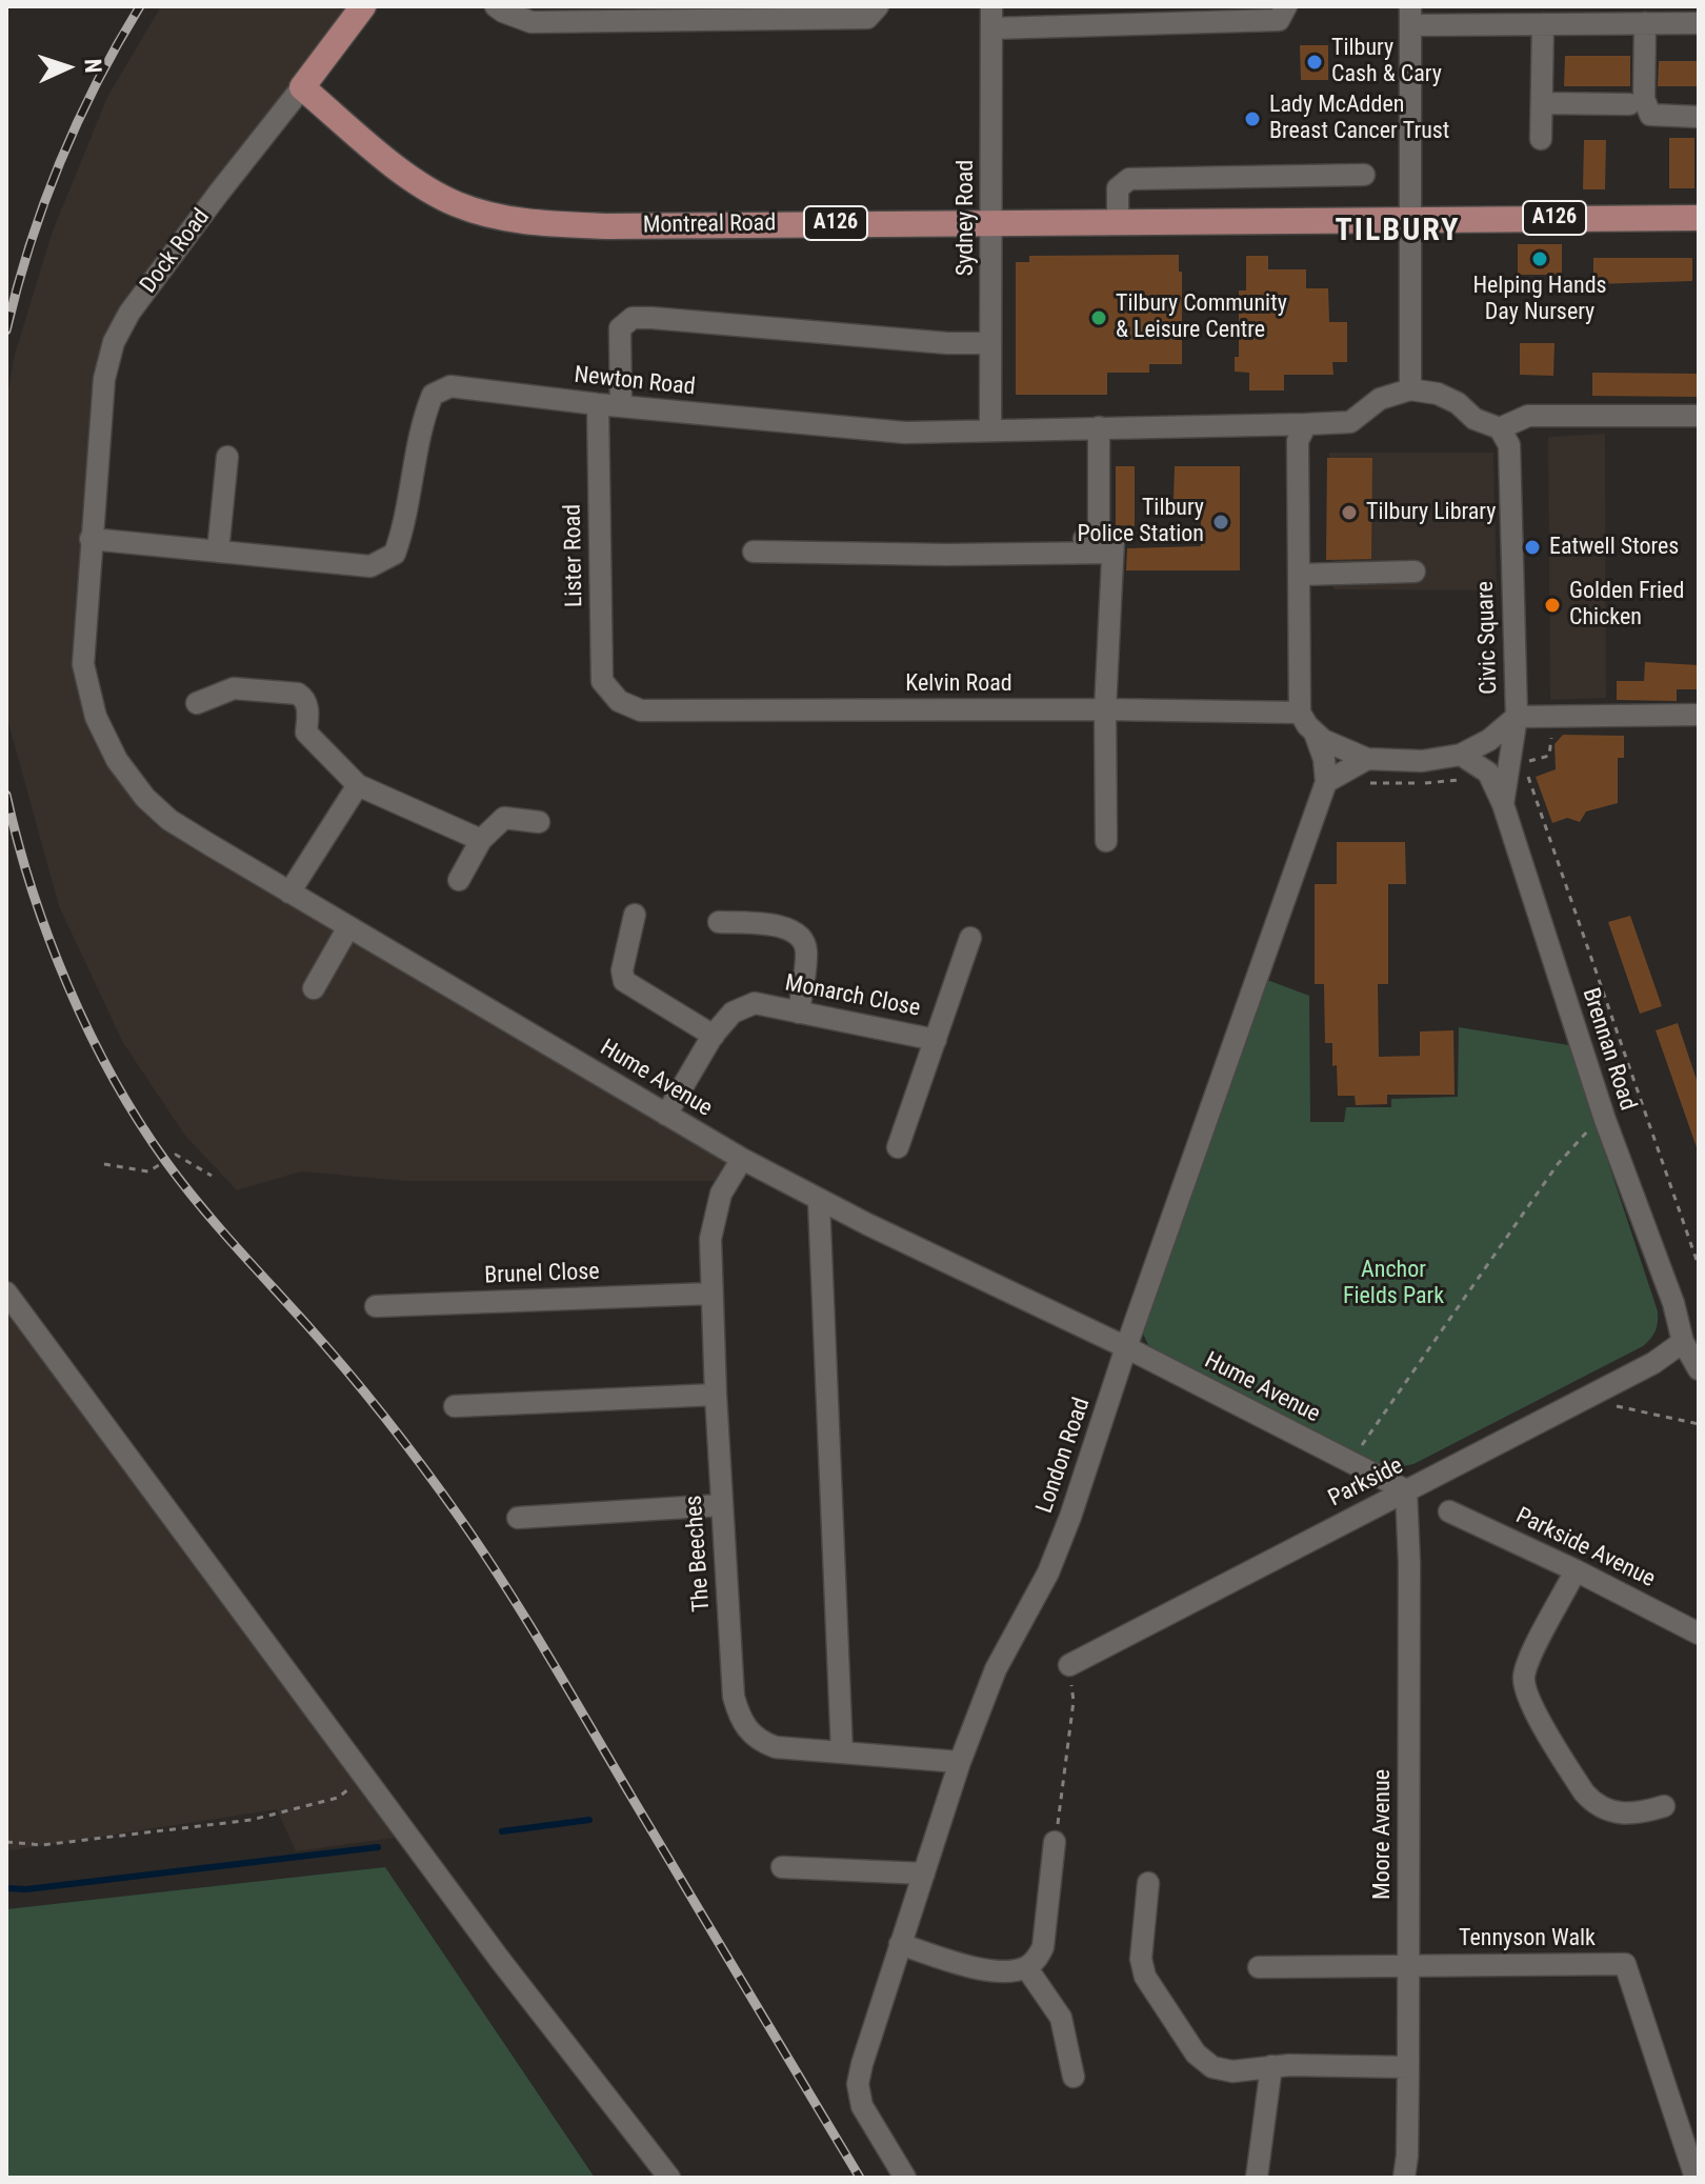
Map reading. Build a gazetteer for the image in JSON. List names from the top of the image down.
{
  "streets": {
    "main road": ["A126", "Montreal Road", "Dock Road"],
    "street": [
      "Sydney Road",
      "Newton Road",
      "Lister Road",
      "Civic Square",
      "Kelvin Road",
      "Monarch Close",
      "Brennan Road",
      "Hume Avenue",
      "Brunel Close",
      "London Road",
      "Parkside",
      "Parkside Avenue",
      "The Beeches",
      "Moore Avenue",
      "Tennyson Walk"
    ]
  },
  "crossings": [
    ["Sydney Road", "Montreal Road"],
    ["Sydney Road", "Newton Road"],
    ["A126", "Montreal Road"],
    ["Montreal Road", "Dock Road"],
    ["Dock Road", "Newton Road"],
    ["Dock Road", "Hume Avenue"],
    ["Newton Road", "Lister Road"],
    ["Newton Road", "Hume Avenue"],
    ["Lister Road", "Kelvin Road"],
    ["Civic Square", "Kelvin Road"],
    ["Civic Square", "Brennan Road"],
    ["Monarch Close", "Hume Avenue"],
    ["Brennan Road", "Parkside"],
    ["Hume Avenue", "London Road"],
    ["Hume Avenue", "Parkside"],
    ["Hume Avenue", "The Beeches"],
    ["Hume Avenue", "Moore Avenue"],
    ["Brunel Close", "The Beeches"],
    ["London Road", "The Beeches"],
    ["Parkside", "Moore Avenue"],
    ["Moore Avenue", "Tennyson Walk"]
  ],
  "districts": ["TILBURY"],
  "parks": ["Anchor Fields Park"],
  "places": [
    "Tilbury Cash & Cary",
    "Lady McAdden Breast Cancer Trust",
    "Helping Hands Day Nursery",
    "Tilbury Community & Leisure Centre",
    "Tilbury Library",
    "Tilbury Police Station",
    "Eatwell Stores",
    "Golden Fried Chicken"
  ],
  "north": "right"
}
